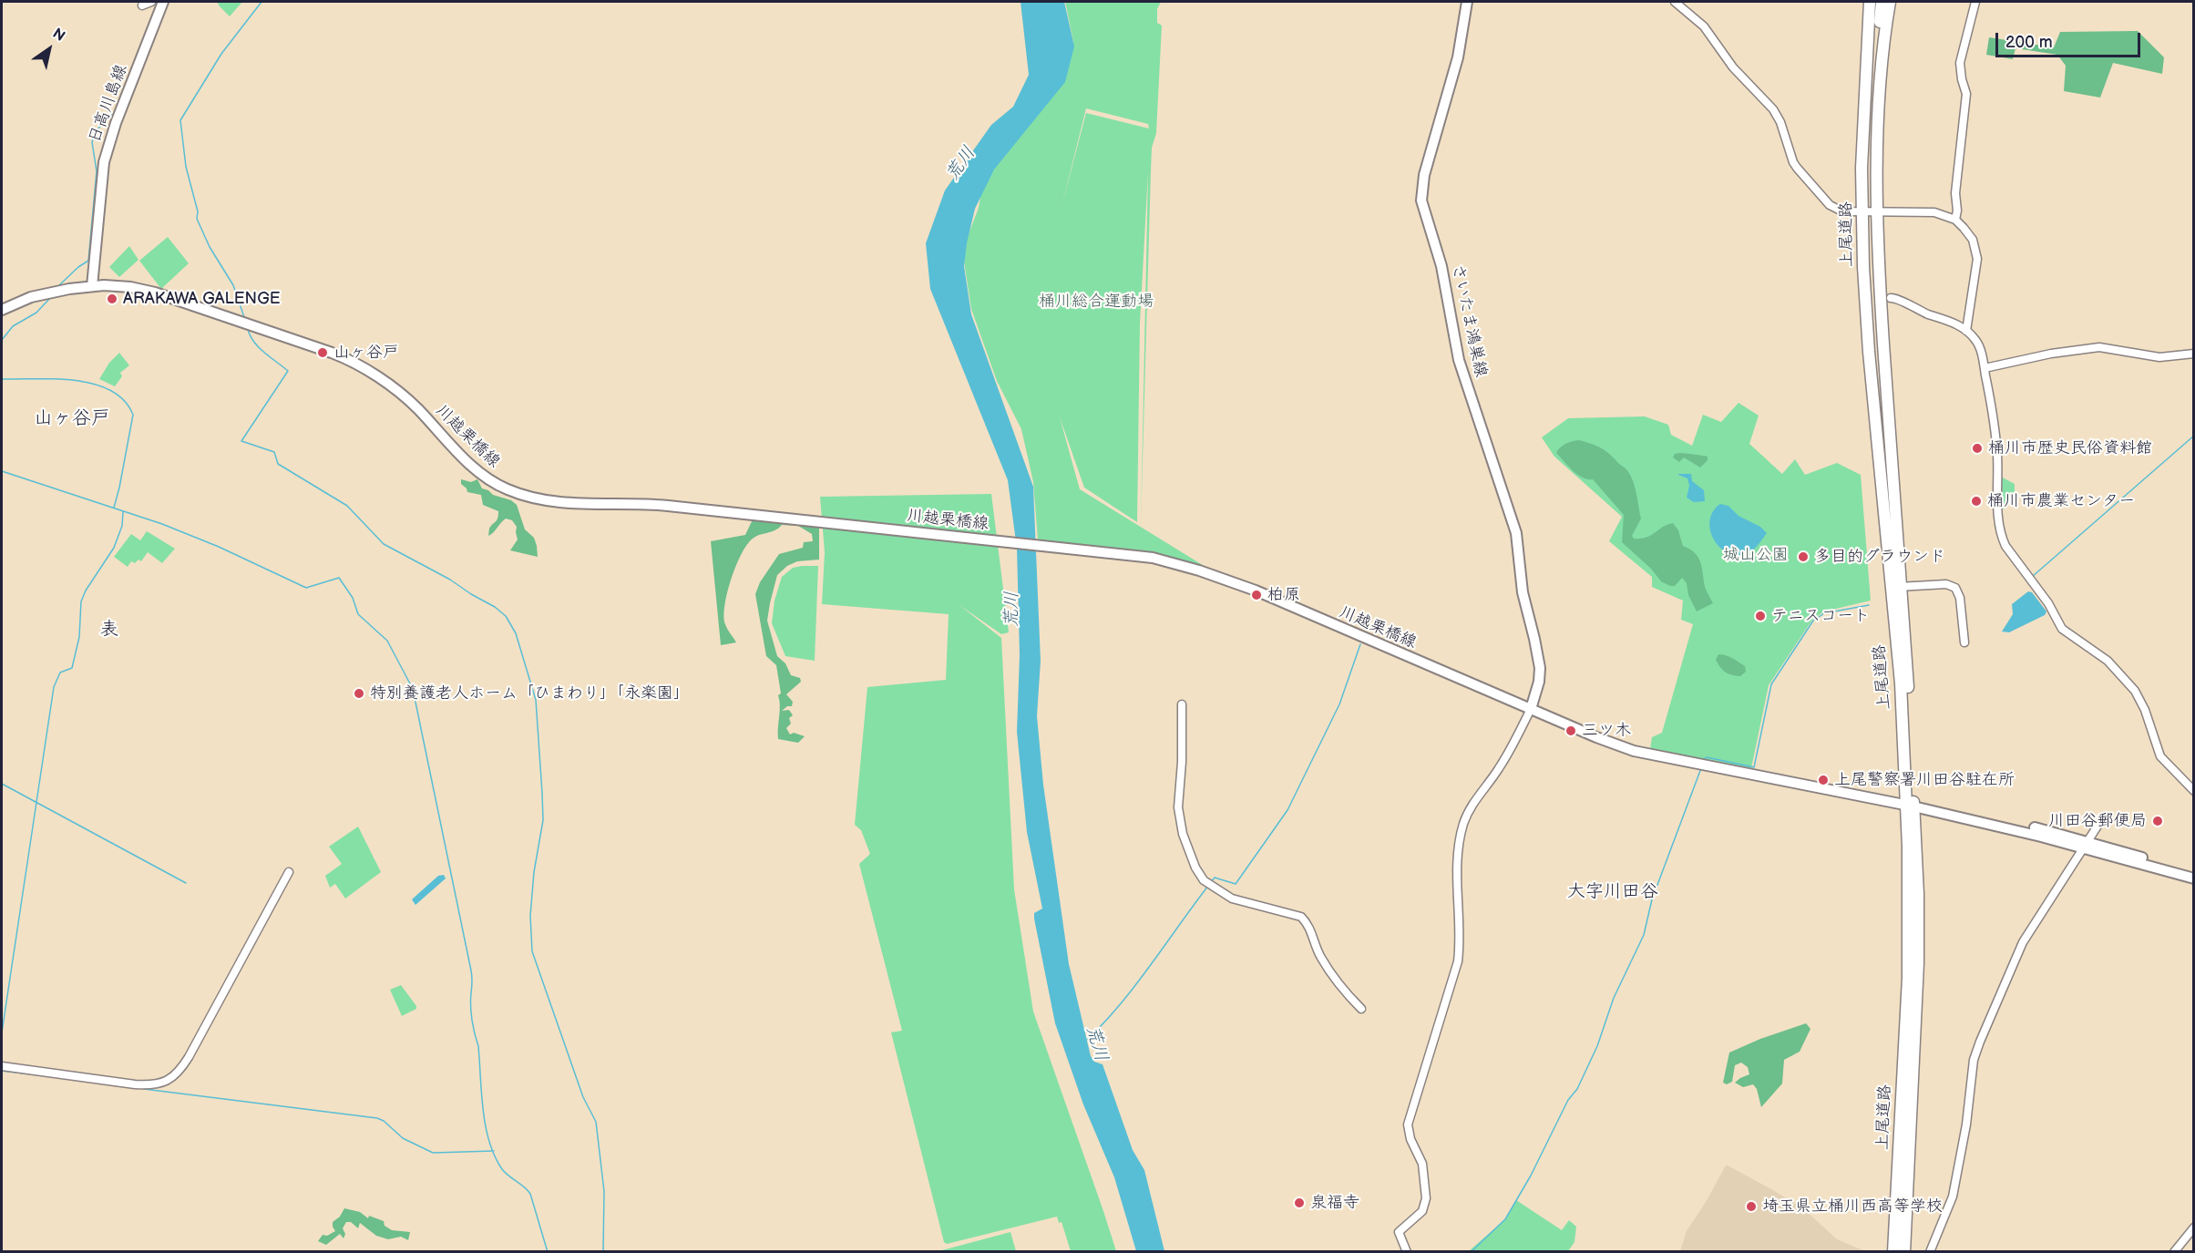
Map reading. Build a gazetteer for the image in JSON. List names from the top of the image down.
{
  "streets": {
    "highway": ["上尾道路"],
    "main road": ["日高川島線", "さいたま鴻巣線", "川越栗橋線"]
  },
  "crossings": [
    ["日高川島線", "川越栗橋線"],
    ["上尾道路", "川越栗橋線"],
    ["さいたま鴻巣線", "川越栗橋線"]
  ],
  "districts": ["山ヶ谷戸", "表", "大字川田谷"],
  "water": ["荒川"],
  "parks": ["桶川総合運動場", "城山公園"],
  "places": [
    "ARAKAWA GALENGE",
    "山ヶ谷戸",
    "桶川市歴史民俗資料館",
    "桶川市農業センター",
    "多目的グラウンド",
    "柏原",
    "テニスコート",
    "特別養護老人ホーム「ひまわり」「永楽園」",
    "三ツ木",
    "上尾警察署川田谷駐在所",
    "川田谷郵便局",
    "泉福寺",
    "埼玉県立桶川西高等学校"
  ],
  "scale_bar": "200 m",
  "north": "top right"
}
